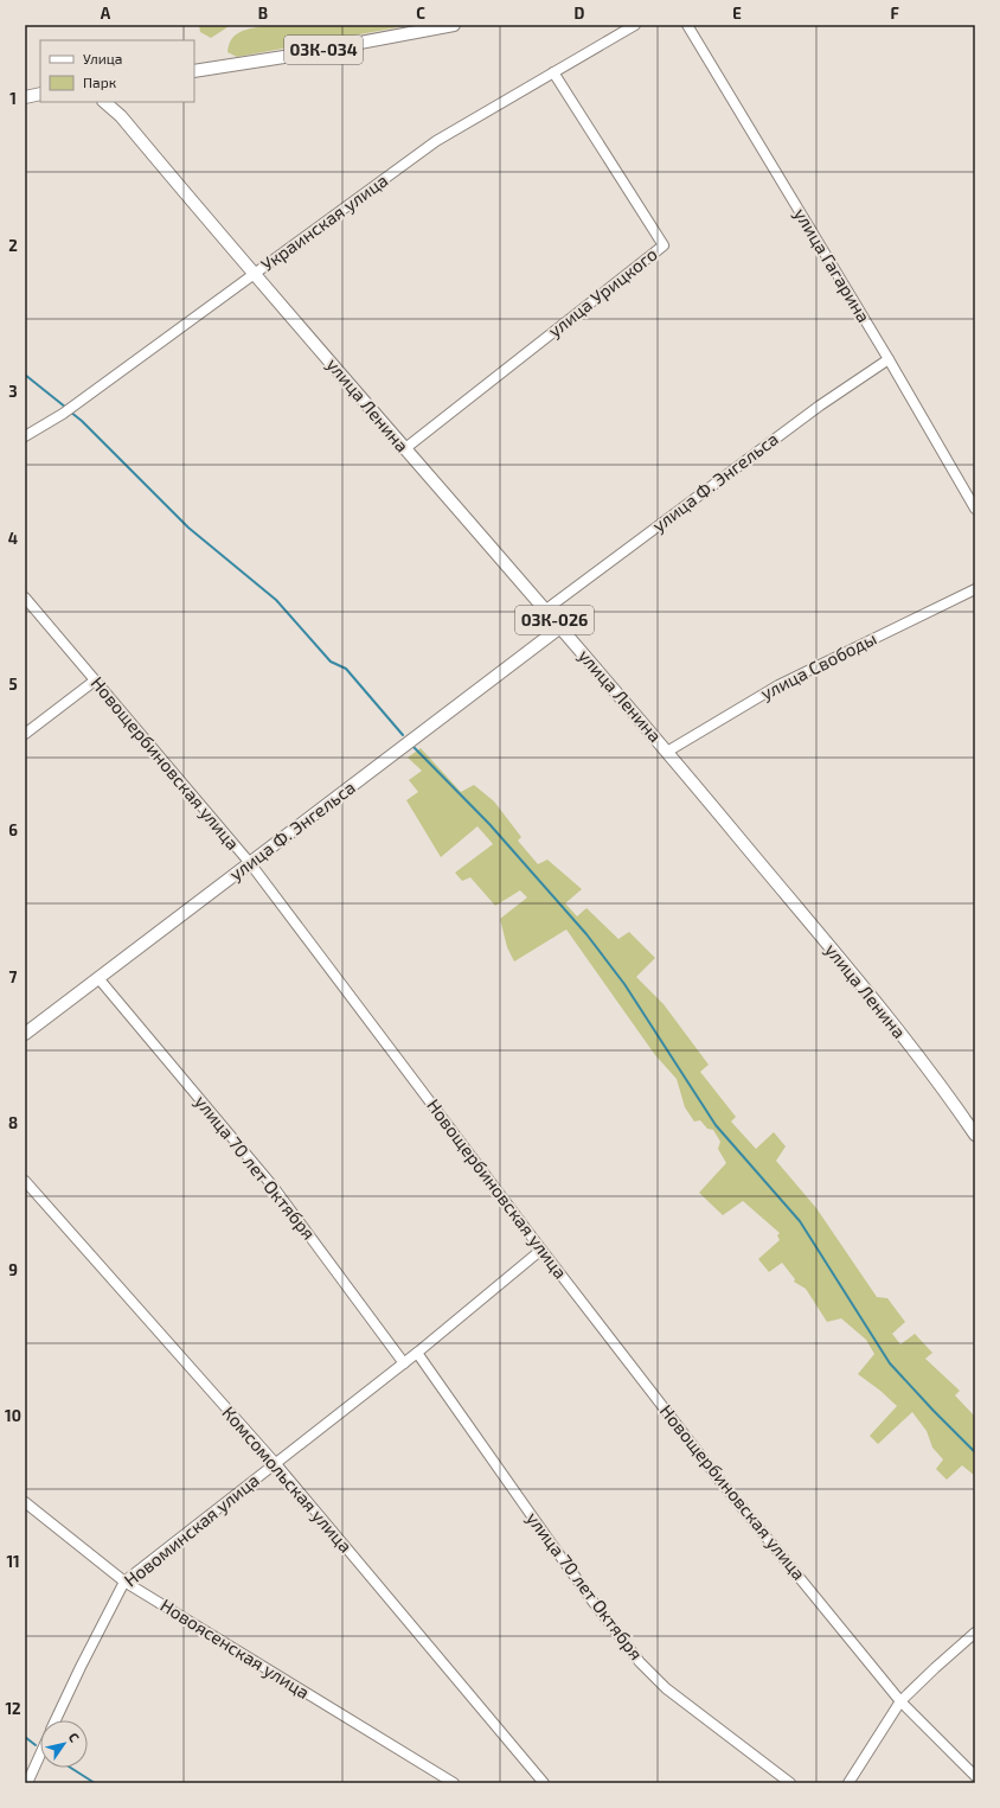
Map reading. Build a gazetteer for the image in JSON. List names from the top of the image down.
{
  "streets": {
    "main road": [
      "03К-034",
      "улица Ленина",
      "улица Ф. Энгельса",
      "03К-026"
    ],
    "street": [
      "Украинская улица",
      "улица Гагарина",
      "улица Урицкого",
      "улица Свободы",
      "Новощербиновская улица",
      "улица 70 лет Октября",
      "Комсомольская улица",
      "Новоминская улица",
      "Новоясенская улица"
    ]
  },
  "crossings": [
    ["Украинская улица", "улица Урицкого"],
    ["Украинская улица", "улица Ленина"],
    ["улица Гагарина", "улица Ф. Энгельса"],
    ["улица Урицкого", "улица Ленина"],
    ["улица Ленина", "улица Ф. Энгельса"],
    ["улица Ленина", "03К-026"],
    ["улица Ленина", "улица Свободы"],
    ["улица Ф. Энгельса", "Новощербиновская улица"],
    ["улица Ф. Энгельса", "улица 70 лет Октября"],
    ["Новощербиновская улица", "Новоминская улица"],
    ["улица 70 лет Октября", "Новоминская улица"],
    ["Комсомольская улица", "Новоминская улица"],
    ["Новоминская улица", "Новоясенская улица"]
  ],
  "legend": ["Улица", "Парк"],
  "north": "top right",
  "grid": {
    "columns": [
      "A",
      "B",
      "C",
      "D",
      "E",
      "F"
    ],
    "rows": [
      "1",
      "2",
      "3",
      "4",
      "5",
      "6",
      "7",
      "8",
      "9",
      "10",
      "11",
      "12"
    ]
  }
}
